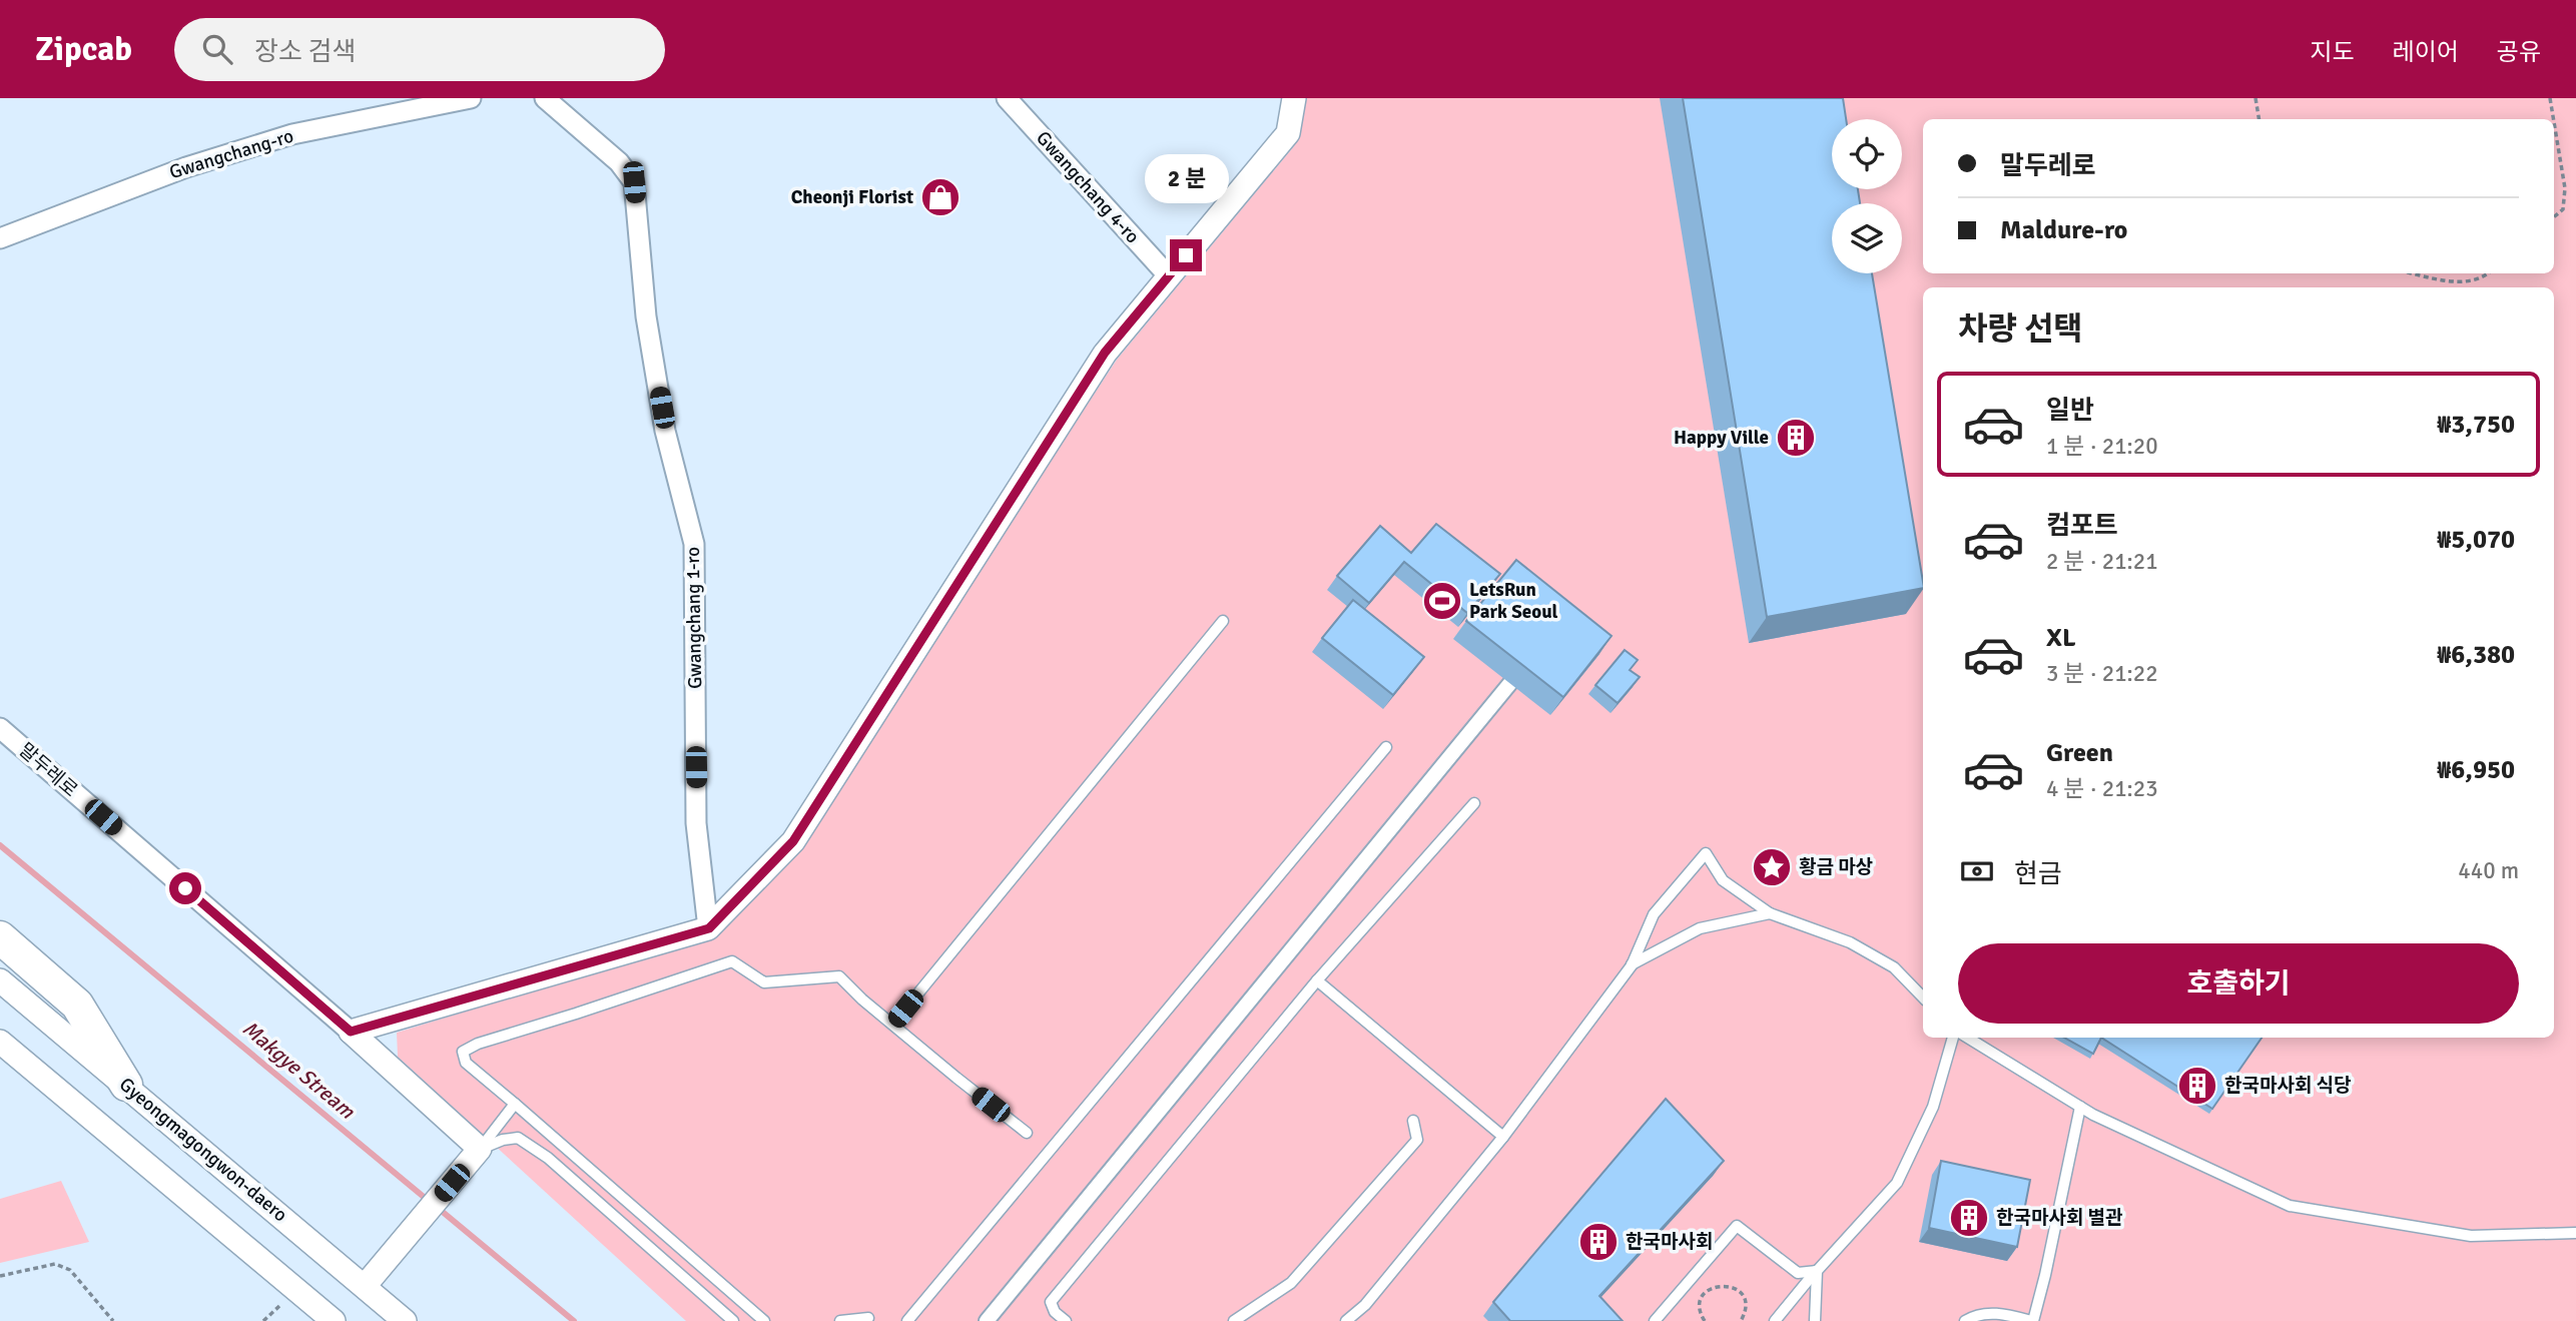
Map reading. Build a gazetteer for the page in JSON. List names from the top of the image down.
{
  "streets": {
    "street": [
      "Gwangchang-ro",
      "Gwangchang 4-ro",
      "Gwangchang 1-ro",
      "말두레로",
      "Gyeongmagongwon-daero"
    ]
  },
  "water": ["Makgye Stream"],
  "places": {
    "shop": ["Cheonji Florist"],
    "building": [
      "Happy Ville",
      "한국마사회 식당",
      "한국마사회 별관",
      "한국마사회"
    ],
    "sports": ["LetsRun Park Seoul"],
    "place": ["황금 마상"]
  },
  "page": {
    "header": "Zipcab",
    "search": "장소 검색",
    "nav": ["지도", "레이어", "공유"],
    "banner": ["말두레로", "Maldure-ro"],
    "bubble": "2 분",
    "heading": "차량 선택",
    "list": [
      {
        "name": "일반",
        "note": "1 분 · 21:20",
        "value": "₩3,750"
      },
      {
        "name": "컴포트",
        "note": "2 분 · 21:21",
        "value": "₩5,070"
      },
      {
        "name": "XL",
        "note": "3 분 · 21:22",
        "value": "₩6,380"
      },
      {
        "name": "Green",
        "note": "4 분 · 21:23",
        "value": "₩6,950"
      }
    ],
    "pay": ["현금", "440 m"],
    "buttons": "호출하기"
  }
}
